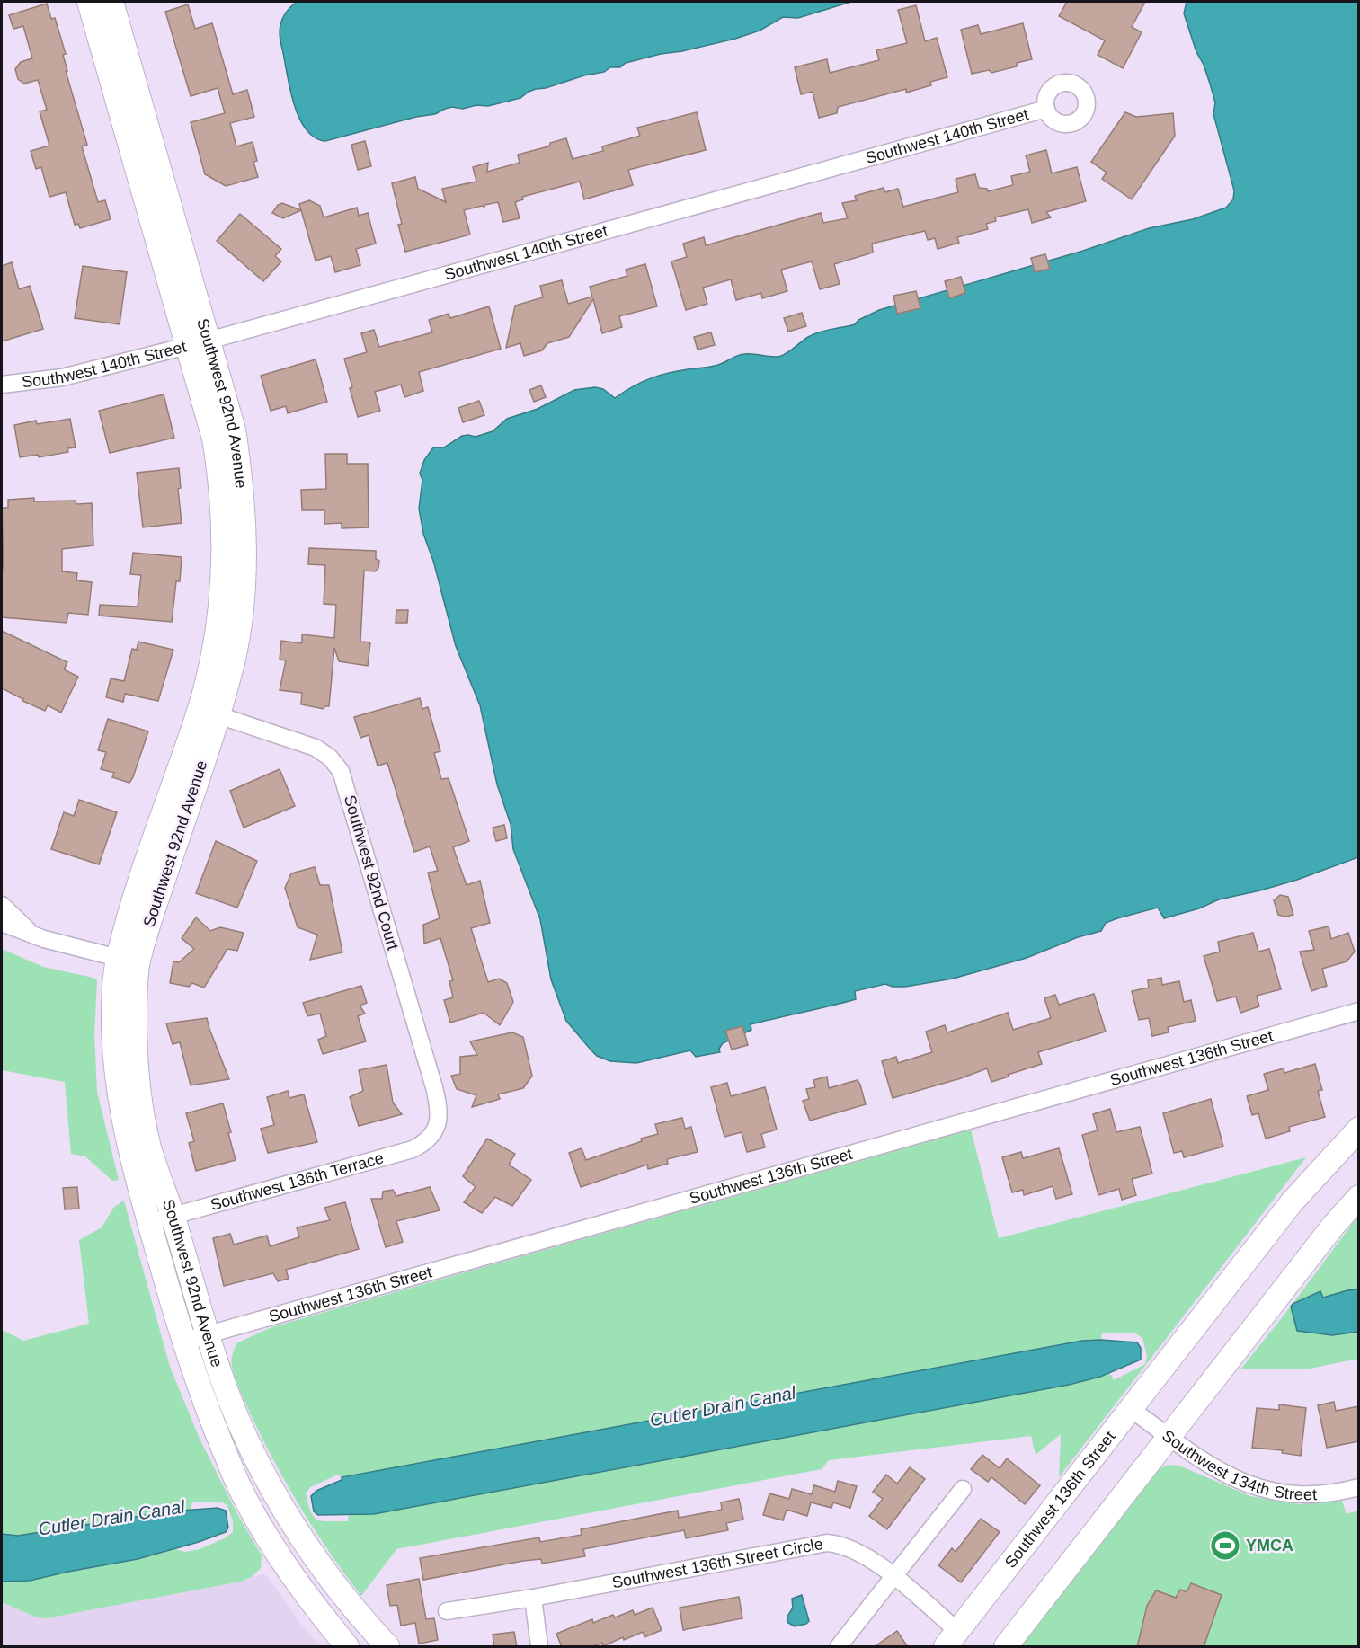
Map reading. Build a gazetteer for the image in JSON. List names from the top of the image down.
{
  "streets": {
    "street": [
      "Southwest 140th Street",
      "Southwest 92nd Avenue",
      "Southwest 92nd Court",
      "Southwest 136th Street",
      "Southwest 136th Terrace",
      "Southwest 134th Street",
      "Southwest 136th Street Circle"
    ]
  },
  "crossings": [
    ["Southwest 140th Street", "Southwest 92nd Avenue"],
    ["Southwest 92nd Avenue", "Southwest 92nd Court"],
    ["Southwest 92nd Avenue", "Southwest 136th Street"],
    ["Southwest 92nd Avenue", "Southwest 136th Terrace"],
    ["Southwest 92nd Court", "Southwest 136th Terrace"],
    ["Southwest 136th Street", "Southwest 134th Street"],
    ["Southwest 136th Street", "Southwest 136th Street Circle"]
  ],
  "water": ["Cutler Drain Canal"],
  "places": {
    "sports": ["YMCA"]
  }
}
